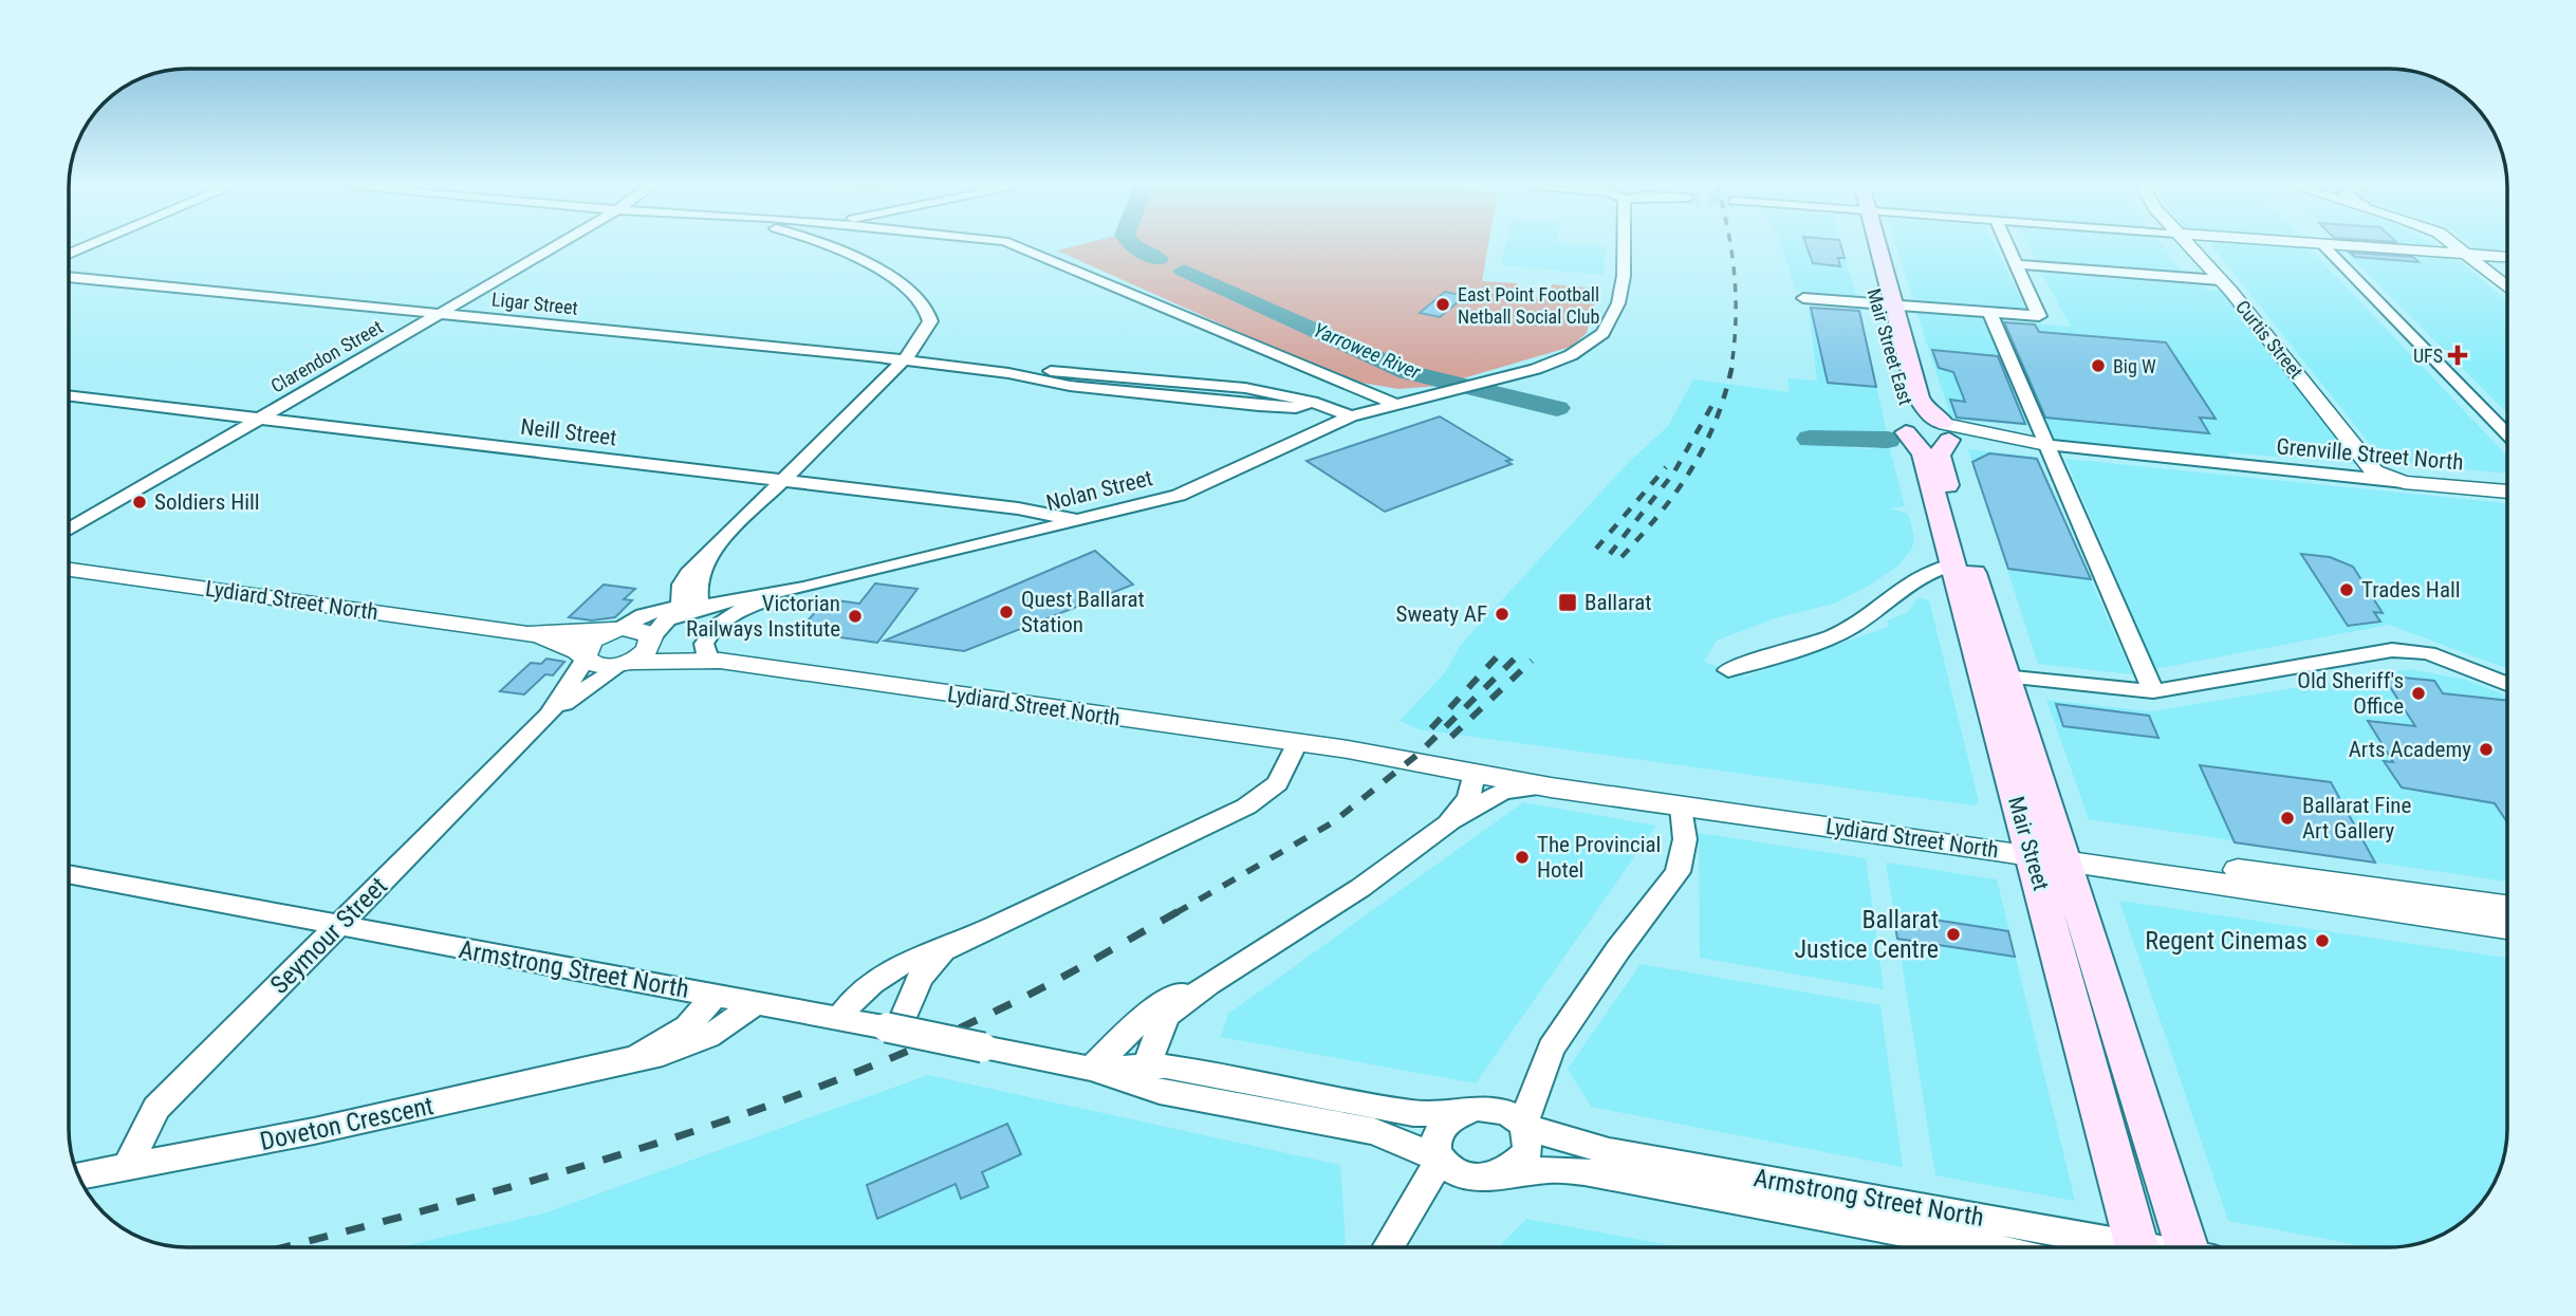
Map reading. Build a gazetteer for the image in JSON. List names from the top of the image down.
{
  "streets": {
    "main road": ["Mair Street East", "Mair Street"],
    "street": [
      "Ligar Street",
      "Curtis Street",
      "Clarendon Street",
      "Neill Street",
      "Grenville Street North",
      "Nolan Street",
      "Lydiard Street North",
      "Seymour Street",
      "Armstrong Street North",
      "Doveton Crescent"
    ]
  },
  "crossings": [
    ["Ligar Street", "Clarendon Street"],
    ["Ligar Street", "Nolan Street"],
    ["Curtis Street", "Grenville Street North"],
    ["Mair Street East", "Grenville Street North"],
    ["Mair Street East", "Mair Street"],
    ["Clarendon Street", "Neill Street"],
    ["Neill Street", "Nolan Street"],
    ["Grenville Street North", "Mair Street"],
    ["Nolan Street", "Lydiard Street North"],
    ["Lydiard Street North", "Mair Street"],
    ["Lydiard Street North", "Seymour Street"],
    ["Seymour Street", "Armstrong Street North"],
    ["Seymour Street", "Doveton Crescent"],
    ["Armstrong Street North", "Doveton Crescent"]
  ],
  "water": ["Yarrowee River"],
  "places": {
    "other": [
      "East Point Football Netball Social Club",
      "Big W",
      "Soldiers Hill",
      "Trades Hall",
      "Quest Ballarat Station",
      "Sweaty AF",
      "Victorian Railways Institute",
      "Old Sheriff's Office",
      "Arts Academy",
      "Ballarat Fine Art Gallery",
      "The Provincial Hotel",
      "Ballarat Justice Centre",
      "Regent Cinemas"
    ],
    "health": ["UFS"],
    "transit": ["Ballarat"]
  }
}
